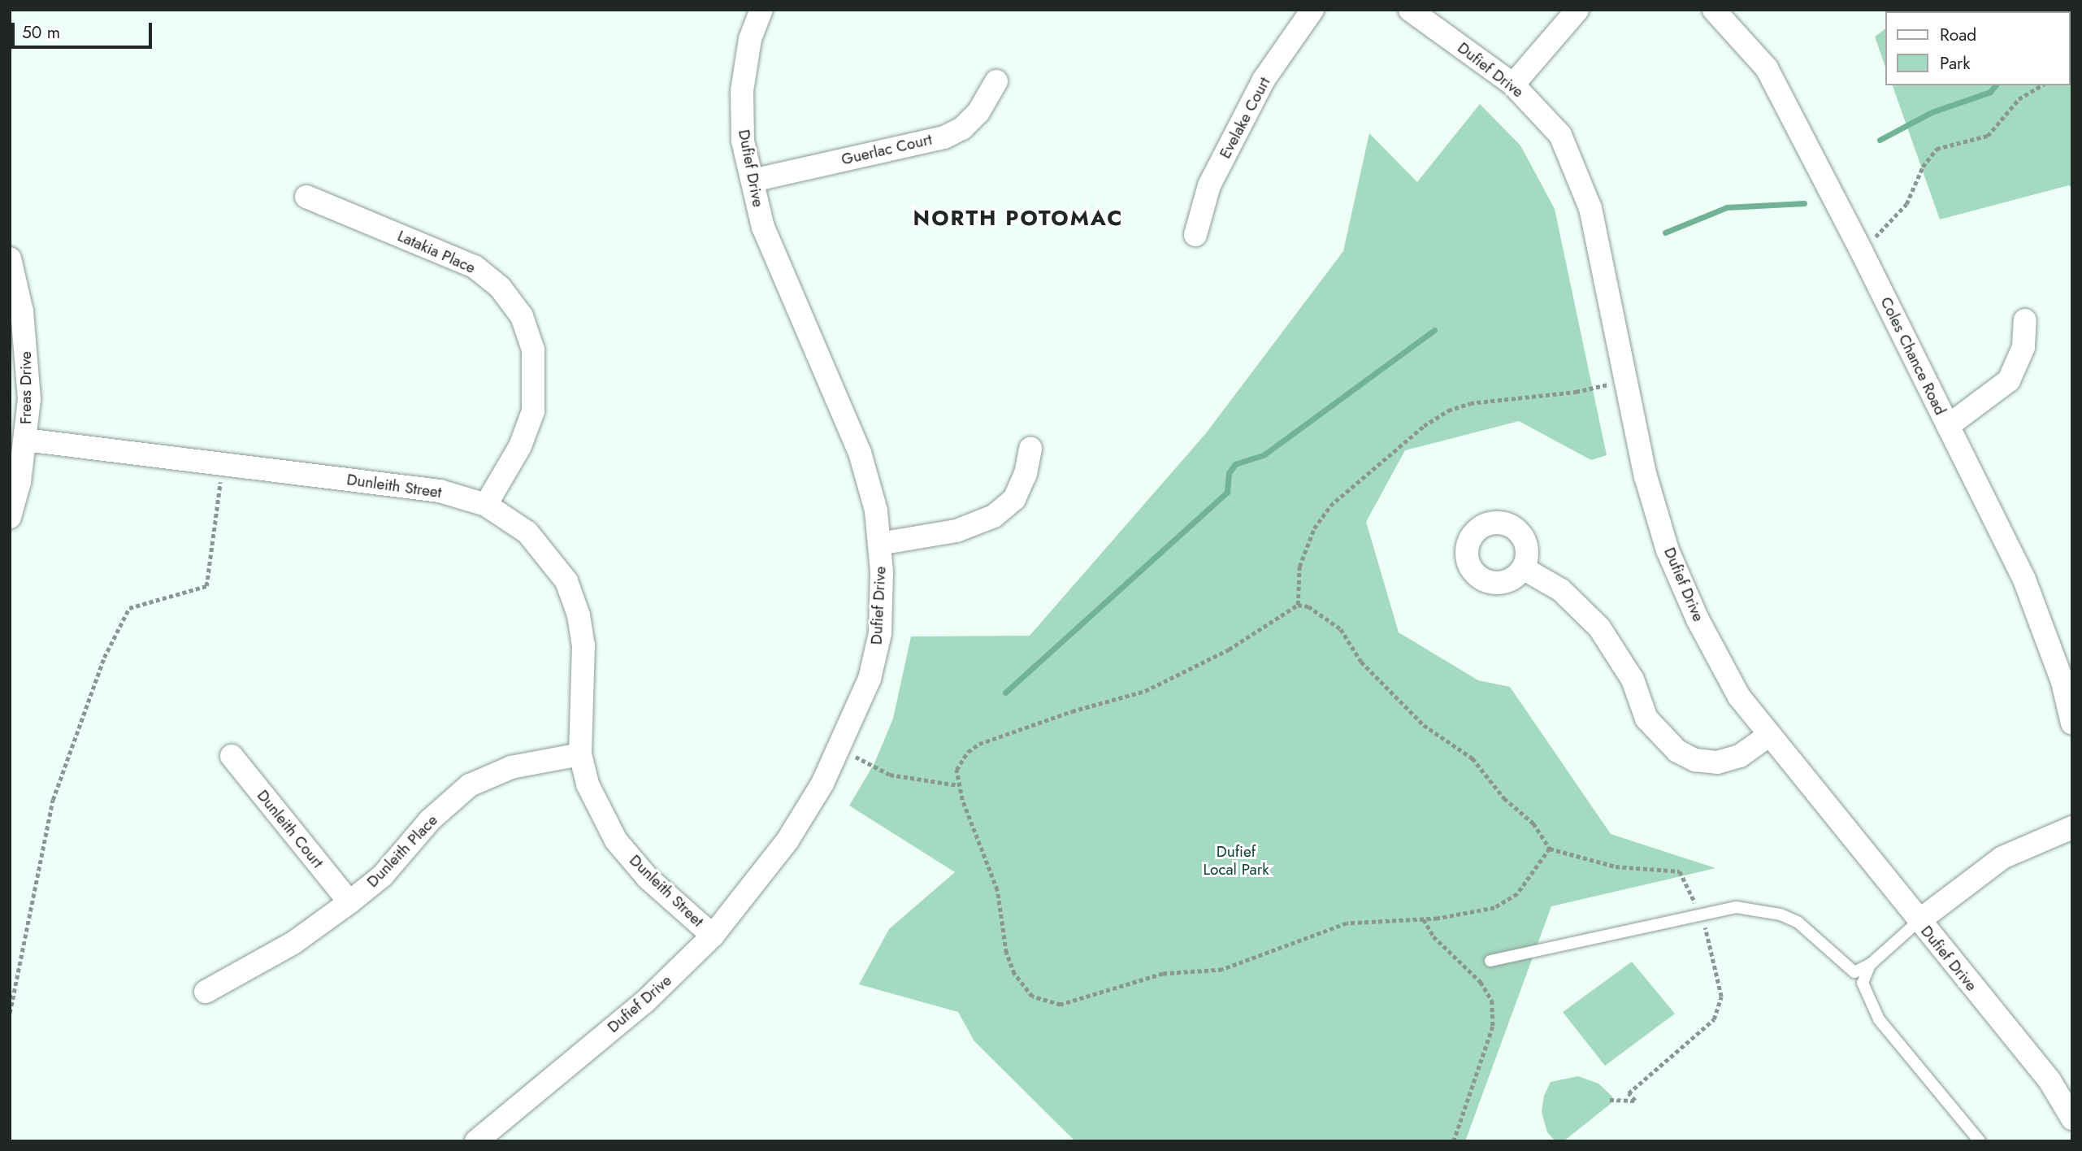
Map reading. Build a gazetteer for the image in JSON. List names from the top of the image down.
{
  "streets": {
    "street": [
      "Dufief Drive",
      "Evelake Court",
      "Guerlac Court",
      "Latakia Place",
      "Coles Chance Road",
      "Freas Drive",
      "Dunleith Street",
      "Dunleith Court",
      "Dunleith Place"
    ]
  },
  "crossings": [
    ["Dufief Drive", "Guerlac Court"],
    ["Dufief Drive", "Dunleith Street"],
    ["Latakia Place", "Dunleith Street"],
    ["Freas Drive", "Dunleith Street"],
    ["Dunleith Street", "Dunleith Place"],
    ["Dunleith Court", "Dunleith Place"]
  ],
  "districts": ["NORTH POTOMAC"],
  "parks": ["Dufief Local Park"],
  "legend": ["Road", "Park"],
  "scale_bar": "50 m"
}
